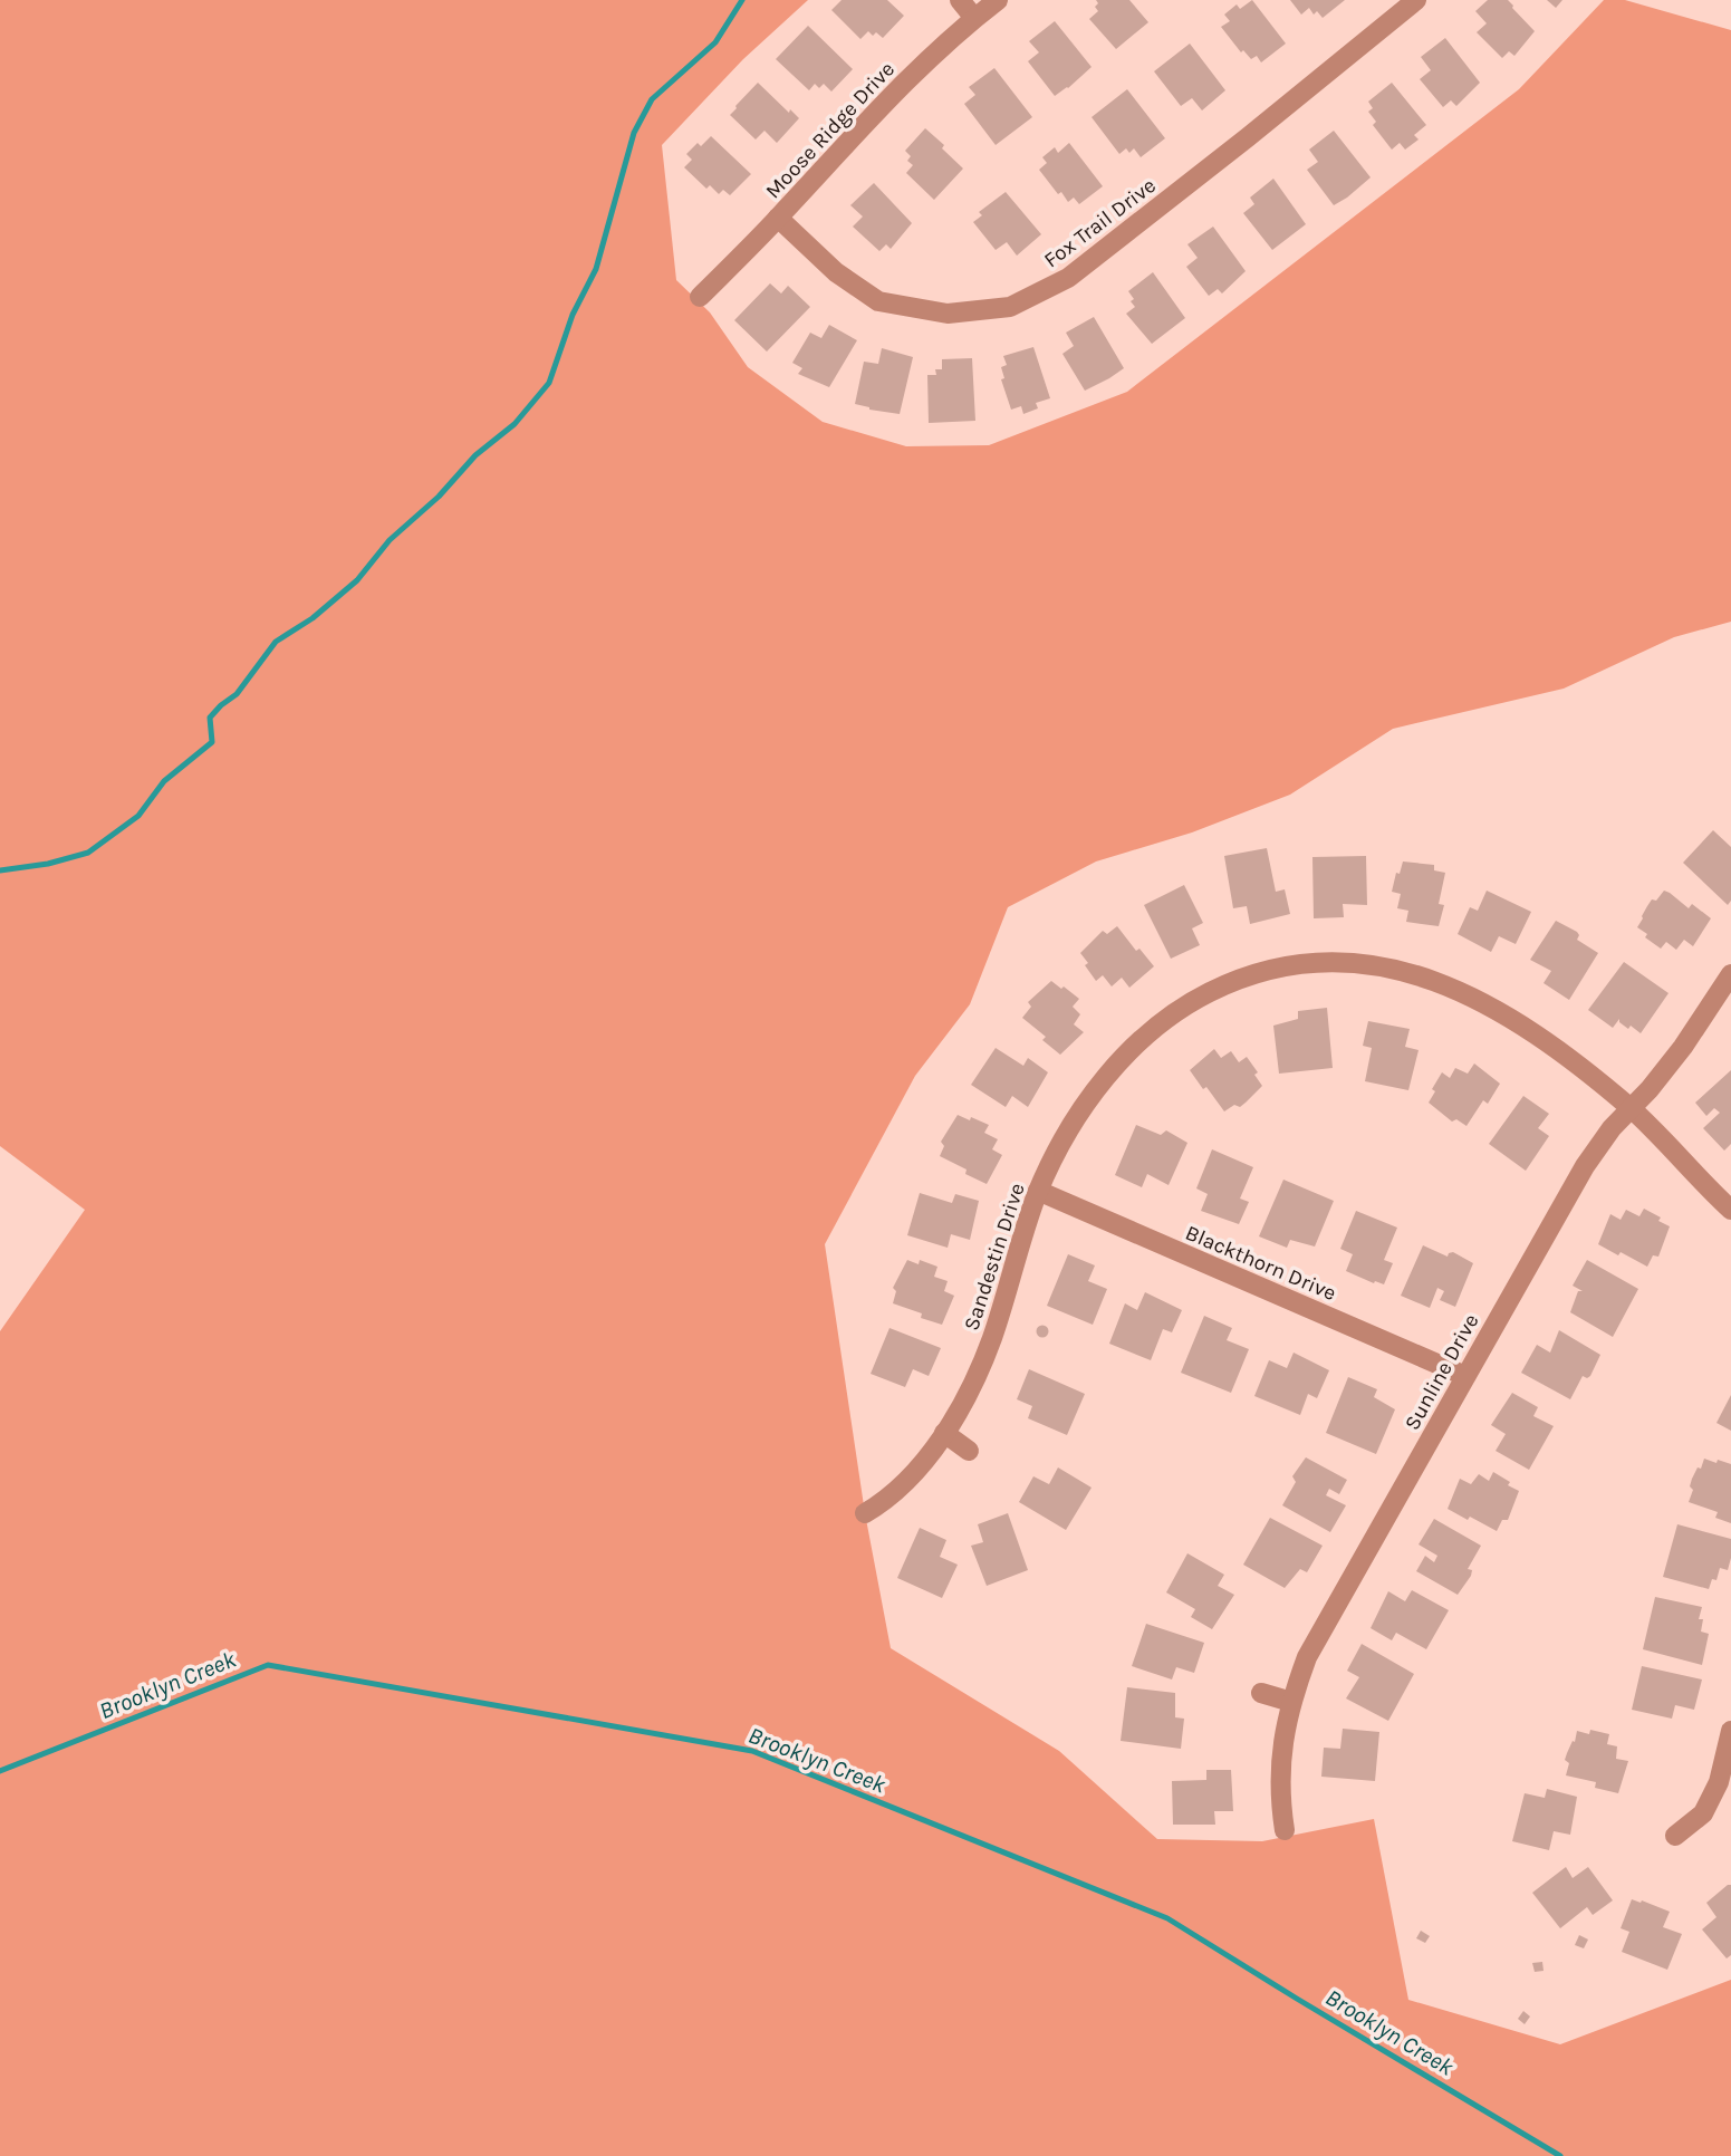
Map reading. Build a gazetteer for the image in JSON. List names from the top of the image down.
{
  "streets": {
    "street": [
      "Moose Ridge Drive",
      "Fox Trail Drive",
      "Sandestin Drive",
      "Blackthorn Drive",
      "Sunline Drive"
    ]
  },
  "crossings": [
    ["Moose Ridge Drive", "Fox Trail Drive"],
    ["Sandestin Drive", "Blackthorn Drive"],
    ["Sandestin Drive", "Sunline Drive"],
    ["Blackthorn Drive", "Sunline Drive"]
  ],
  "water": ["Brooklyn Creek"]
}
